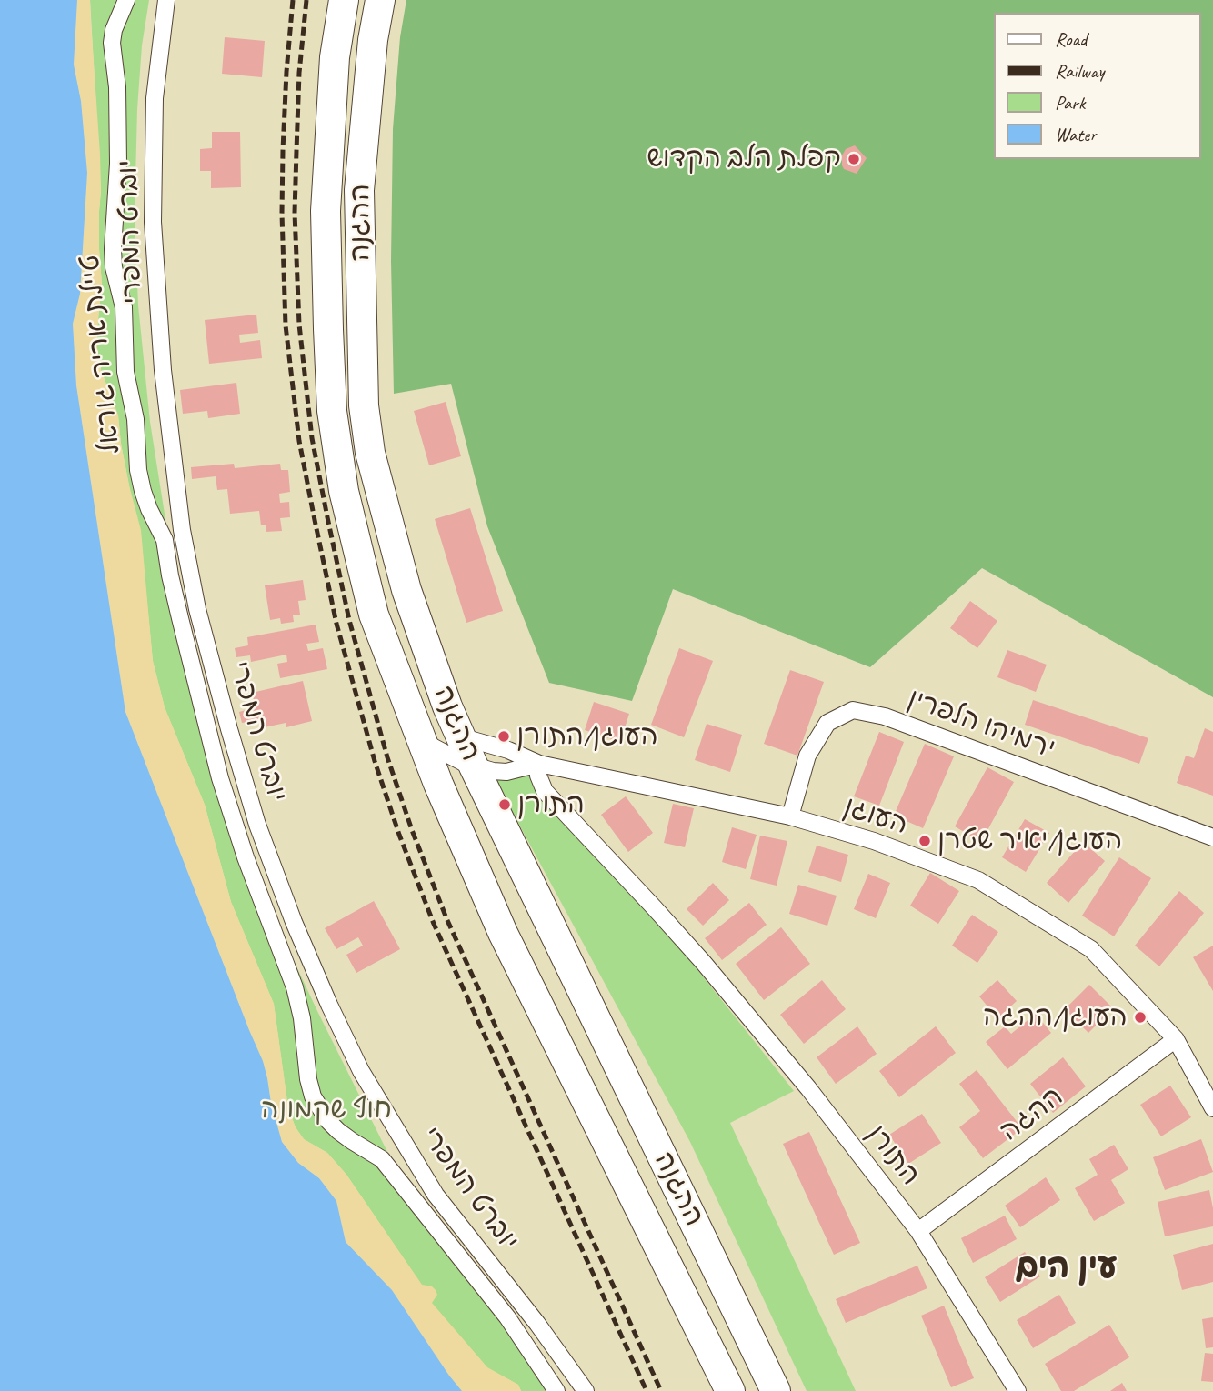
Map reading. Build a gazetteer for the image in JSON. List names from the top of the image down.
{
  "streets": {
    "highway": ["ההגנה"],
    "street": [
      "יוברט המפרי",
      "טיילת אריה גוראל",
      "ירמיהו הלפרין",
      "העוגן",
      "ההגה",
      "התורן"
    ]
  },
  "crossings": [
    ["ההגנה", "העוגן"],
    ["ירמיהו הלפרין", "העוגן"],
    ["העוגן", "ההגה"],
    ["העוגן", "התורן"],
    ["ההגה", "התורן"]
  ],
  "districts": ["עין הים"],
  "parks": ["חוף שקמונה"],
  "places": [
    "קפלת הלב הקדוש",
    "העוגן/התורן",
    "התורן",
    "העוגן/יאיר שטרן",
    "העוגן/ההגה"
  ],
  "legend": [
    "Road",
    "Railway",
    "Park",
    "Water"
  ]
}
